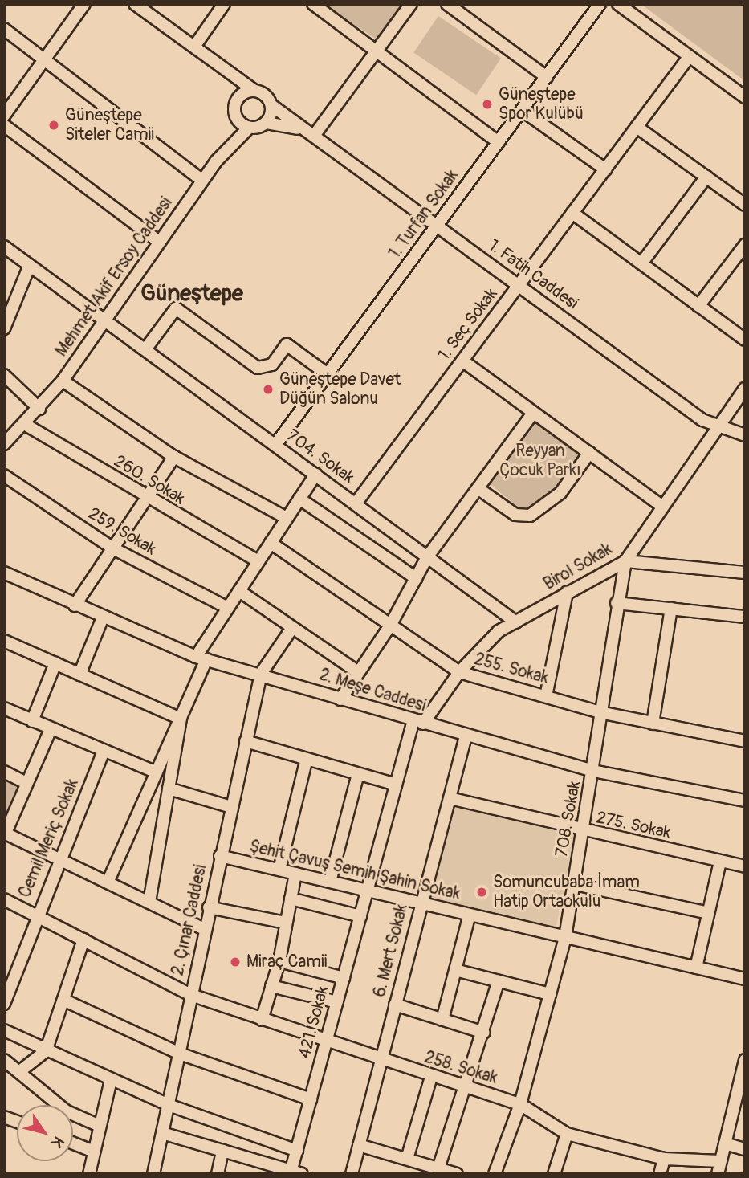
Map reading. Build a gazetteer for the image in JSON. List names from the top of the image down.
{
  "streets": {
    "street": [
      "1. Turfan Sokak",
      "1. Fatih Caddesi",
      "Mehmet Akif Ersoy Caddesi",
      "1. Seç Sokak",
      "704. Sokak",
      "260. Sokak",
      "259. Sokak",
      "Birol Sokak",
      "255. Sokak",
      "2. Meşe Caddesi",
      "708. Sokak",
      "275. Sokak",
      "Cemil Meriç Sokak",
      "Şehit Çavuş Semih Şahin Sokak",
      "2. Çınar Caddesi",
      "6. Mert Sokak",
      "421. Sokak",
      "258. Sokak"
    ]
  },
  "crossings": [
    ["1. Turfan Sokak", "1. Fatih Caddesi"],
    ["1. Turfan Sokak", "704. Sokak"],
    ["1. Fatih Caddesi", "Mehmet Akif Ersoy Caddesi"],
    ["1. Fatih Caddesi", "1. Seç Sokak"],
    ["1. Fatih Caddesi", "Birol Sokak"],
    ["Mehmet Akif Ersoy Caddesi", "704. Sokak"],
    ["Mehmet Akif Ersoy Caddesi", "260. Sokak"],
    ["1. Seç Sokak", "704. Sokak"],
    ["704. Sokak", "Birol Sokak"],
    ["Birol Sokak", "255. Sokak"],
    ["Birol Sokak", "2. Meşe Caddesi"],
    ["Birol Sokak", "708. Sokak"],
    ["Birol Sokak", "421. Sokak"],
    ["255. Sokak", "708. Sokak"],
    ["2. Meşe Caddesi", "708. Sokak"],
    ["2. Meşe Caddesi", "2. Çınar Caddesi"],
    ["2. Meşe Caddesi", "6. Mert Sokak"],
    ["2. Meşe Caddesi", "421. Sokak"],
    ["708. Sokak", "275. Sokak"],
    ["708. Sokak", "Şehit Çavuş Semih Şahin Sokak"],
    ["708. Sokak", "258. Sokak"],
    ["275. Sokak", "6. Mert Sokak"],
    ["Cemil Meriç Sokak", "258. Sokak"],
    ["Şehit Çavuş Semih Şahin Sokak", "2. Çınar Caddesi"],
    ["Şehit Çavuş Semih Şahin Sokak", "6. Mert Sokak"],
    ["Şehit Çavuş Semih Şahin Sokak", "421. Sokak"],
    ["2. Çınar Caddesi", "258. Sokak"],
    ["6. Mert Sokak", "258. Sokak"],
    ["421. Sokak", "258. Sokak"]
  ],
  "districts": ["Güneştepe"],
  "parks": ["Reyyan Çocuk Parkı"],
  "places": [
    "Güneştepe Spor Kulübü",
    "Güneştepe Siteler Camii",
    "Güneştepe Davet Düğün Salonu",
    "Somuncubaba İmam Hatip Ortaokulu",
    "Miraç Camii"
  ],
  "north": "bottom right"
}
